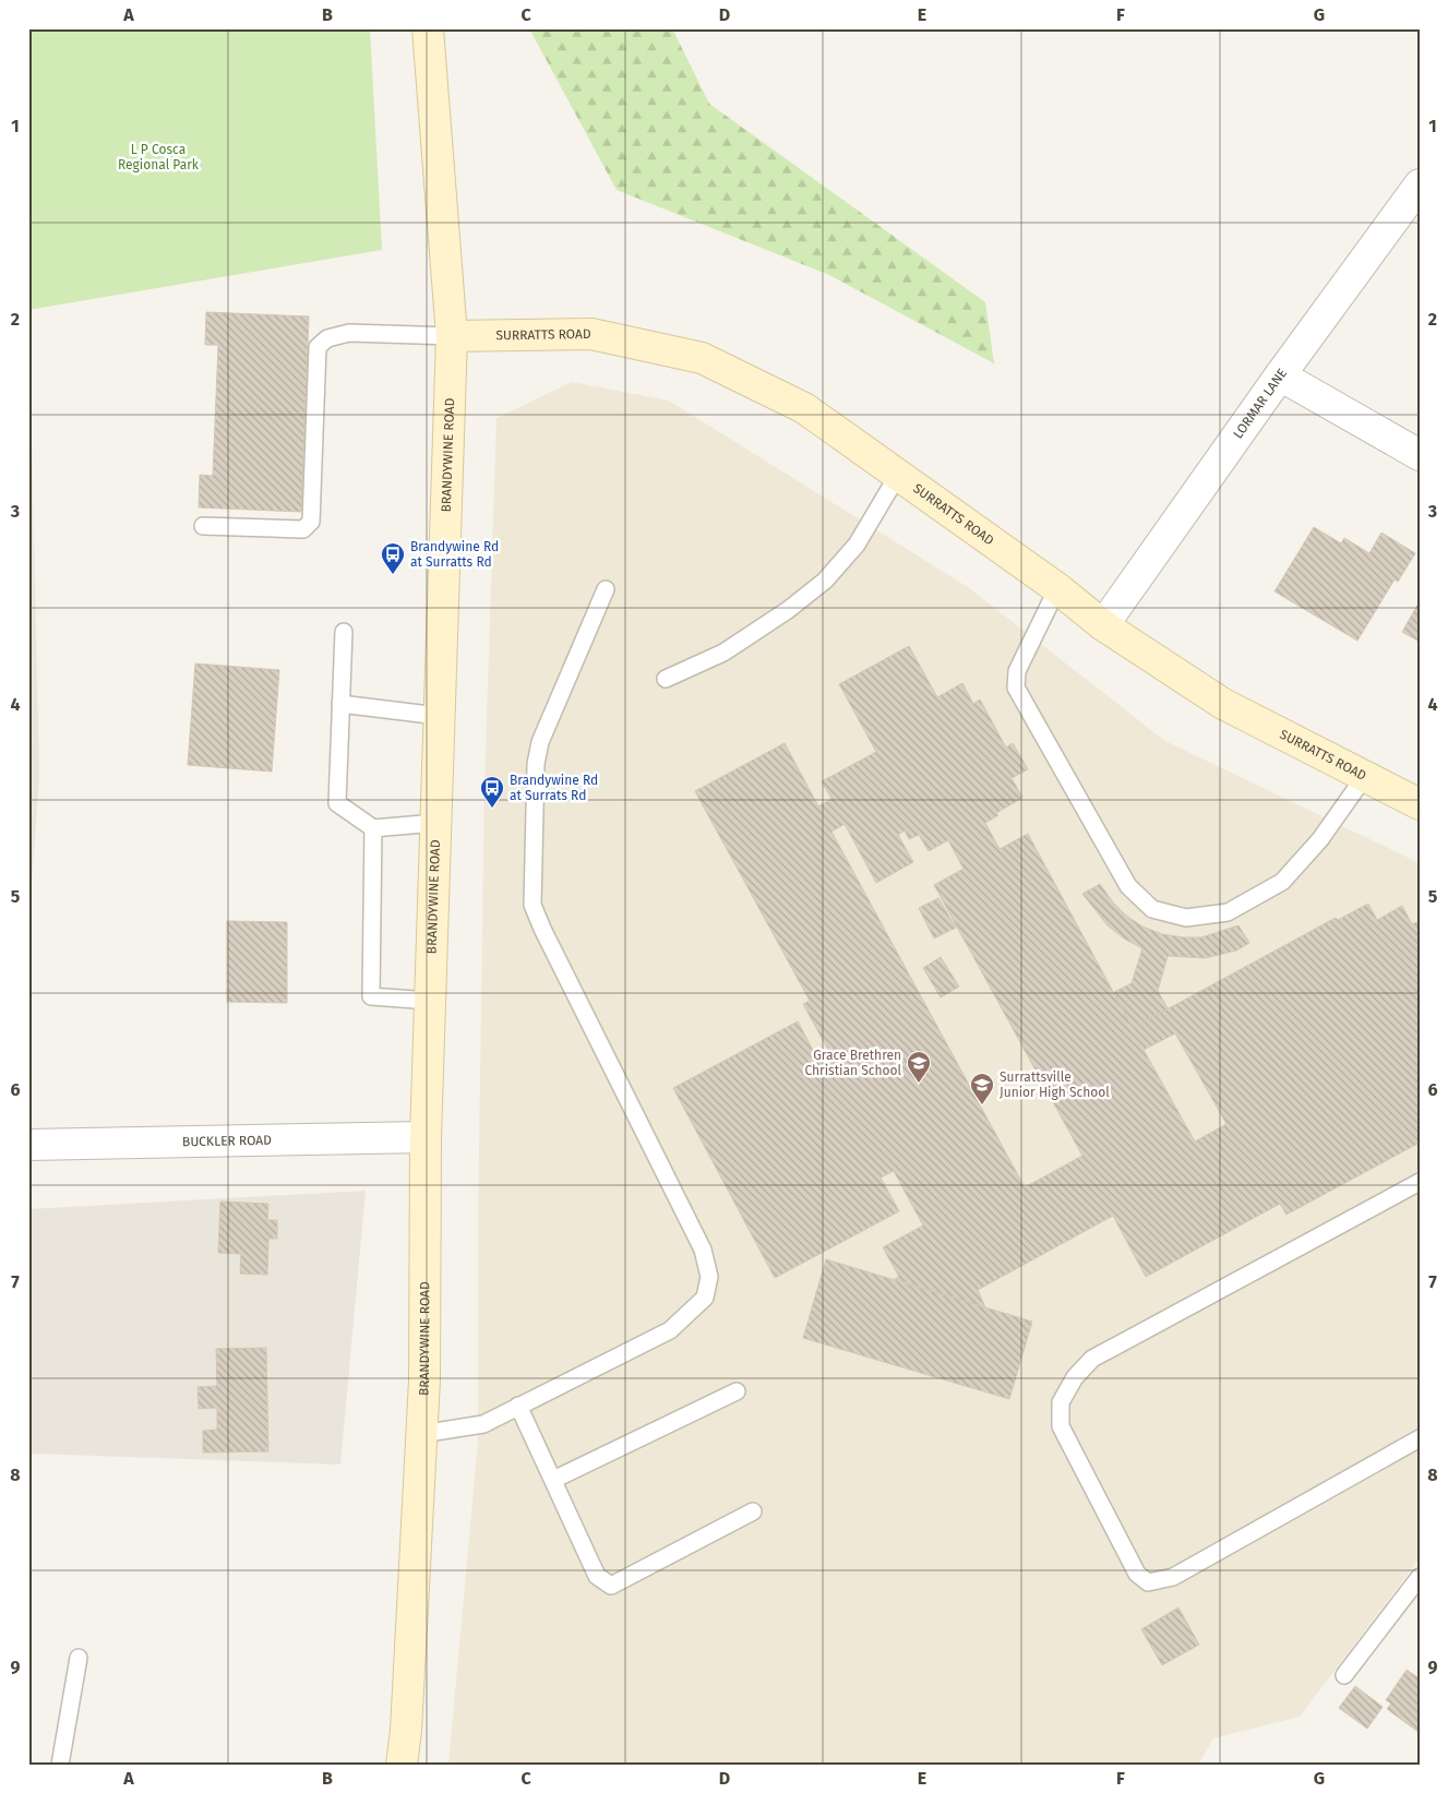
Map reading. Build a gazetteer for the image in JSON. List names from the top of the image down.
{
  "streets": {
    "main road": ["SURRATTS ROAD", "BRANDYWINE ROAD"],
    "street": ["LORMAR LANE", "BUCKLER ROAD"]
  },
  "crossings": [
    ["SURRATTS ROAD", "LORMAR LANE"],
    ["SURRATTS ROAD", "BRANDYWINE ROAD"],
    ["BRANDYWINE ROAD", "BUCKLER ROAD"]
  ],
  "parks": ["L P Cosca Regional Park"],
  "places": {
    "bus stop": ["Brandywine Rd at Surratts Rd", "Brandywine Rd at Surrats Rd"],
    "school or university": ["Grace Brethren Christian School", "Surrattsville Junior High School"]
  },
  "grid": {
    "columns": [
      "A",
      "B",
      "C",
      "D",
      "E",
      "F",
      "G"
    ],
    "rows": [
      "1",
      "2",
      "3",
      "4",
      "5",
      "6",
      "7",
      "8",
      "9"
    ]
  }
}
